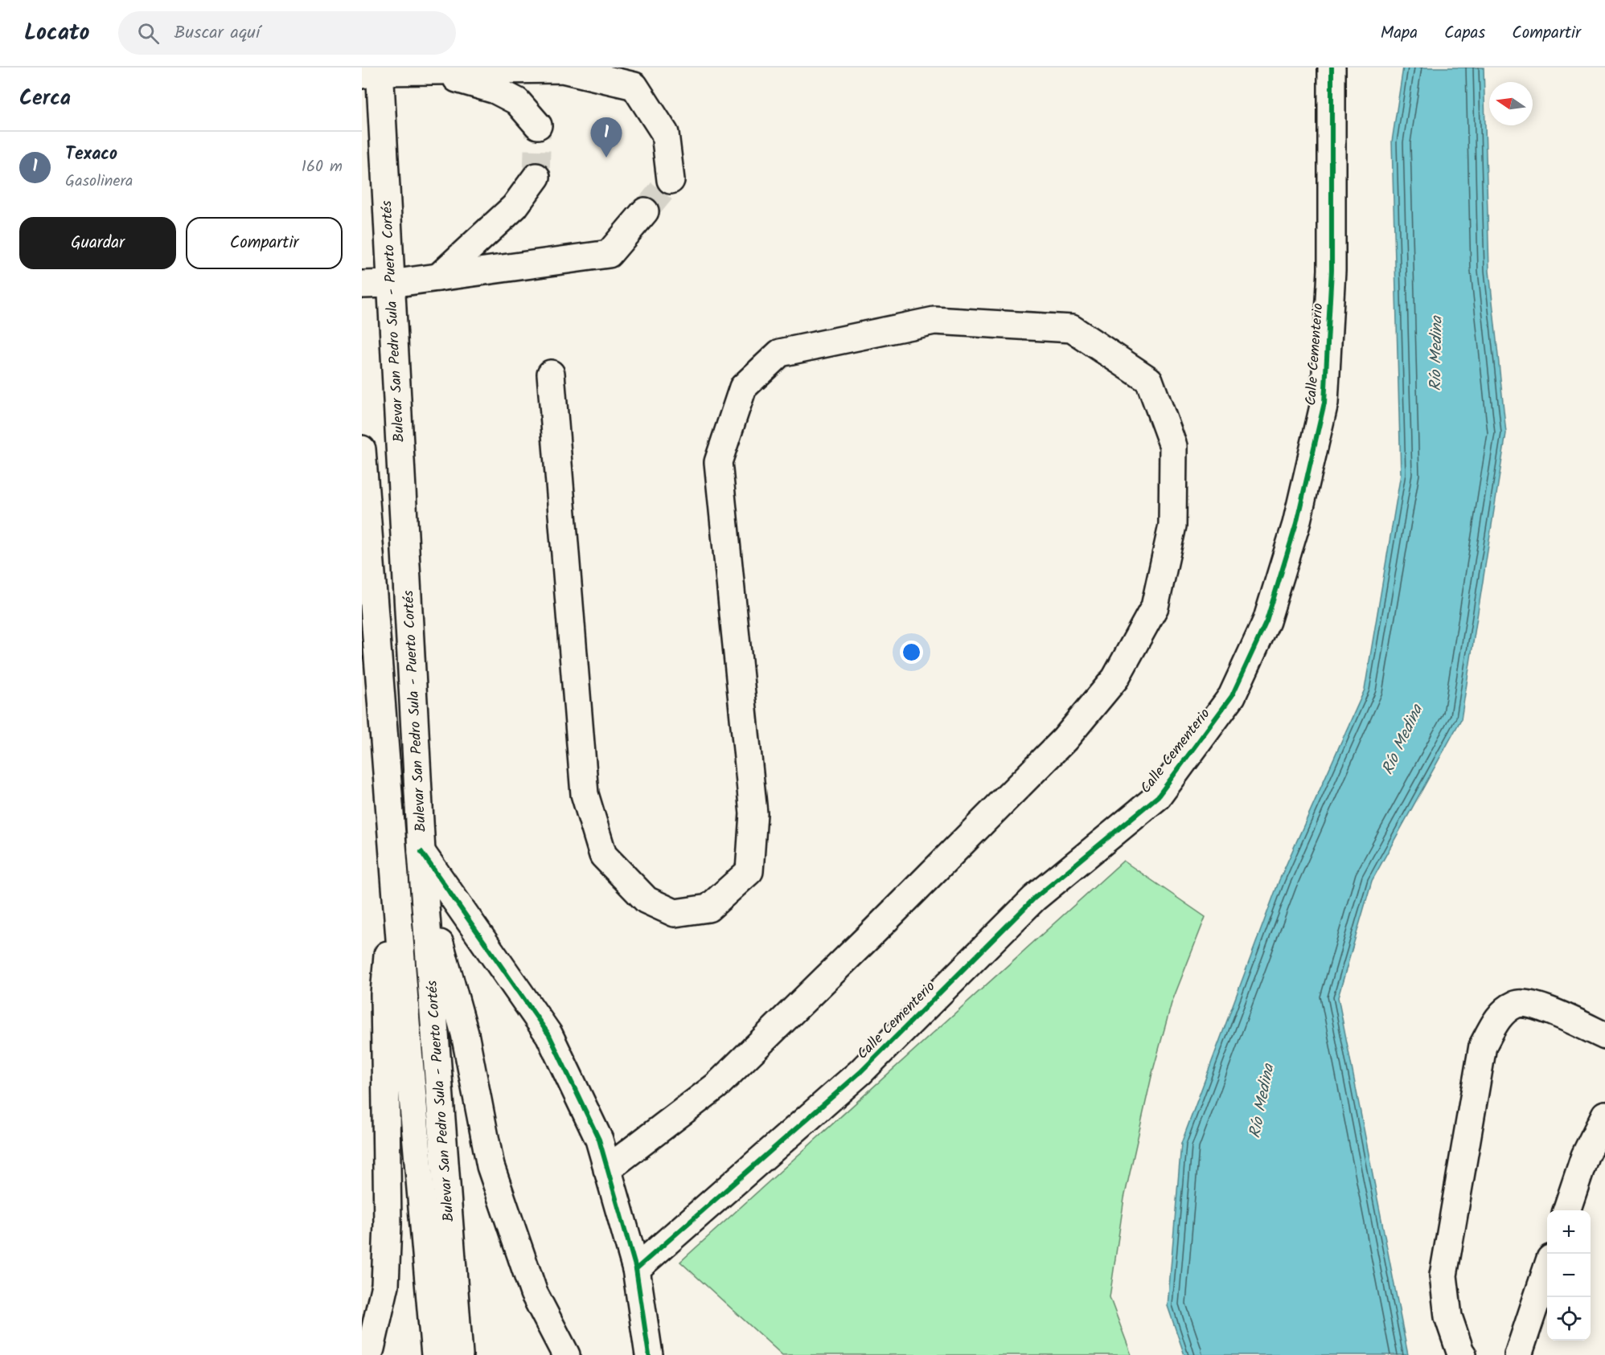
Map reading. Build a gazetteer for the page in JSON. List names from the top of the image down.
{
  "streets": {
    "main road": ["Bulevar San Pedro Sula - Puerto Cortés", "Calle Cementerio"]
  },
  "water": ["Río Medina"],
  "north": "left",
  "page": {
    "header": "Locato",
    "search": "Buscar aquí",
    "nav": ["Mapa", "Capas", "Compartir"],
    "heading": "Cerca",
    "pins": "1",
    "list": [
      {
        "mark": "1",
        "name": "Texaco",
        "note": "Gasolinera",
        "value": "160 m"
      }
    ],
    "buttons": ["Guardar", "Compartir"],
    "map_buttons": ["+", "−"]
  }
}
